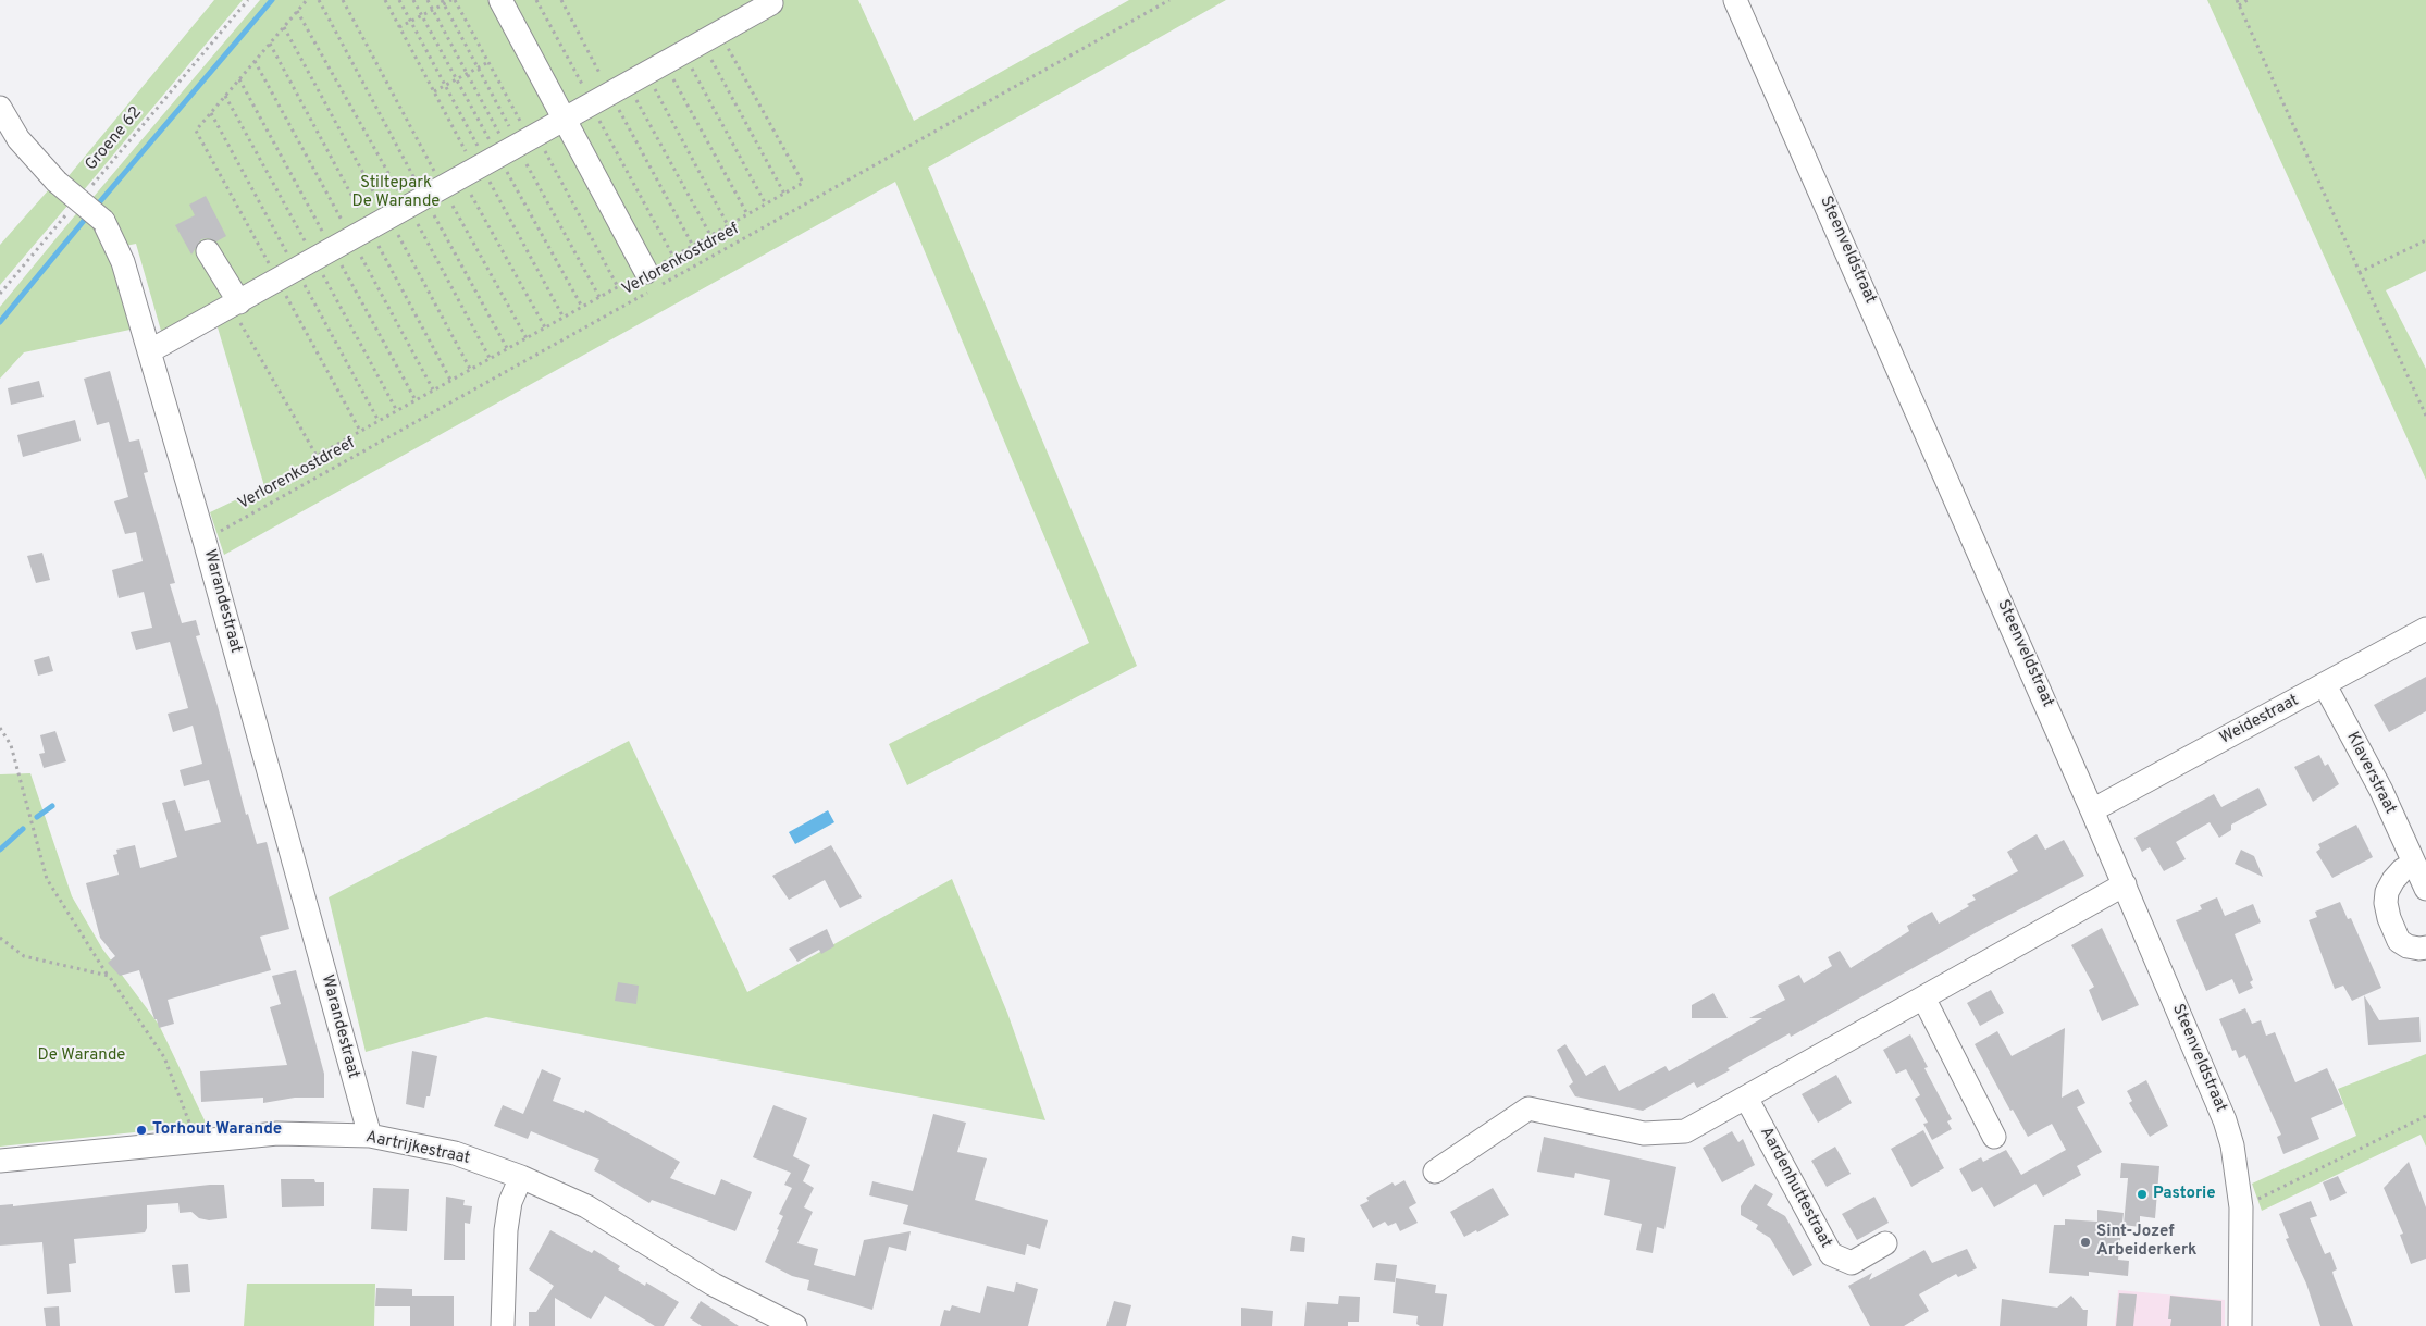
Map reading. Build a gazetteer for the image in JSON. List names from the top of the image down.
{
  "streets": {
    "street": [
      "Steenveldstraat",
      "Warandestraat",
      "Weidestraat",
      "Klaverstraat",
      "Aartrijkestraat",
      "Aardenhuttestraat"
    ],
    "path": ["Groene 62", "Verlorenkostdreef"]
  },
  "crossings": [
    ["Steenveldstraat", "Weidestraat"],
    ["Verlorenkostdreef", "Warandestraat"],
    ["Warandestraat", "Aartrijkestraat"],
    ["Weidestraat", "Klaverstraat"]
  ],
  "parks": ["Stiltepark De Warande", "De Warande"],
  "places": ["Torhout Warande", "Pastorie", "Sint-Jozef Arbeiderkerk"]
}
